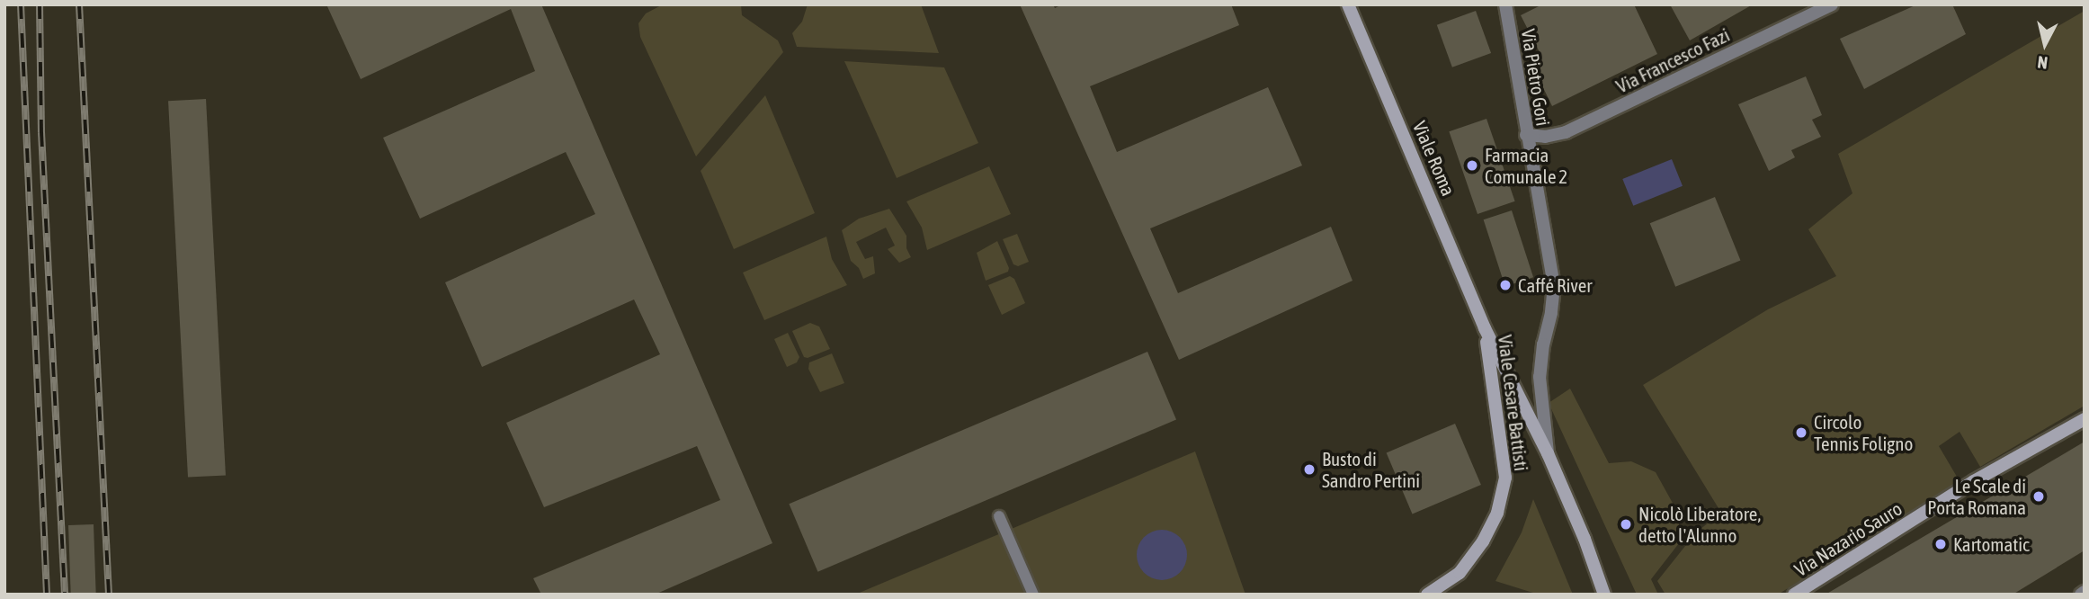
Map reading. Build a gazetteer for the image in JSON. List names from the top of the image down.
{
  "streets": {
    "main road": ["Viale Roma", "Viale Cesare Battisti", "Via Nazario Sauro"],
    "street": ["Via Francesco Fazi", "Via Pietro Gori"]
  },
  "crossings": [
    ["Via Francesco Fazi", "Via Pietro Gori"],
    ["Via Pietro Gori", "Viale Cesare Battisti"],
    ["Viale Roma", "Viale Cesare Battisti"]
  ],
  "places": [
    "Farmacia Comunale 2",
    "Caffé River",
    "Circolo Tennis Foligno",
    "Busto di Sandro Pertini",
    "Le Scale di Porta Romana",
    "Nicolò Liberatore, detto l'Alunno",
    "Kartomatic"
  ],
  "north": "bottom"
}
